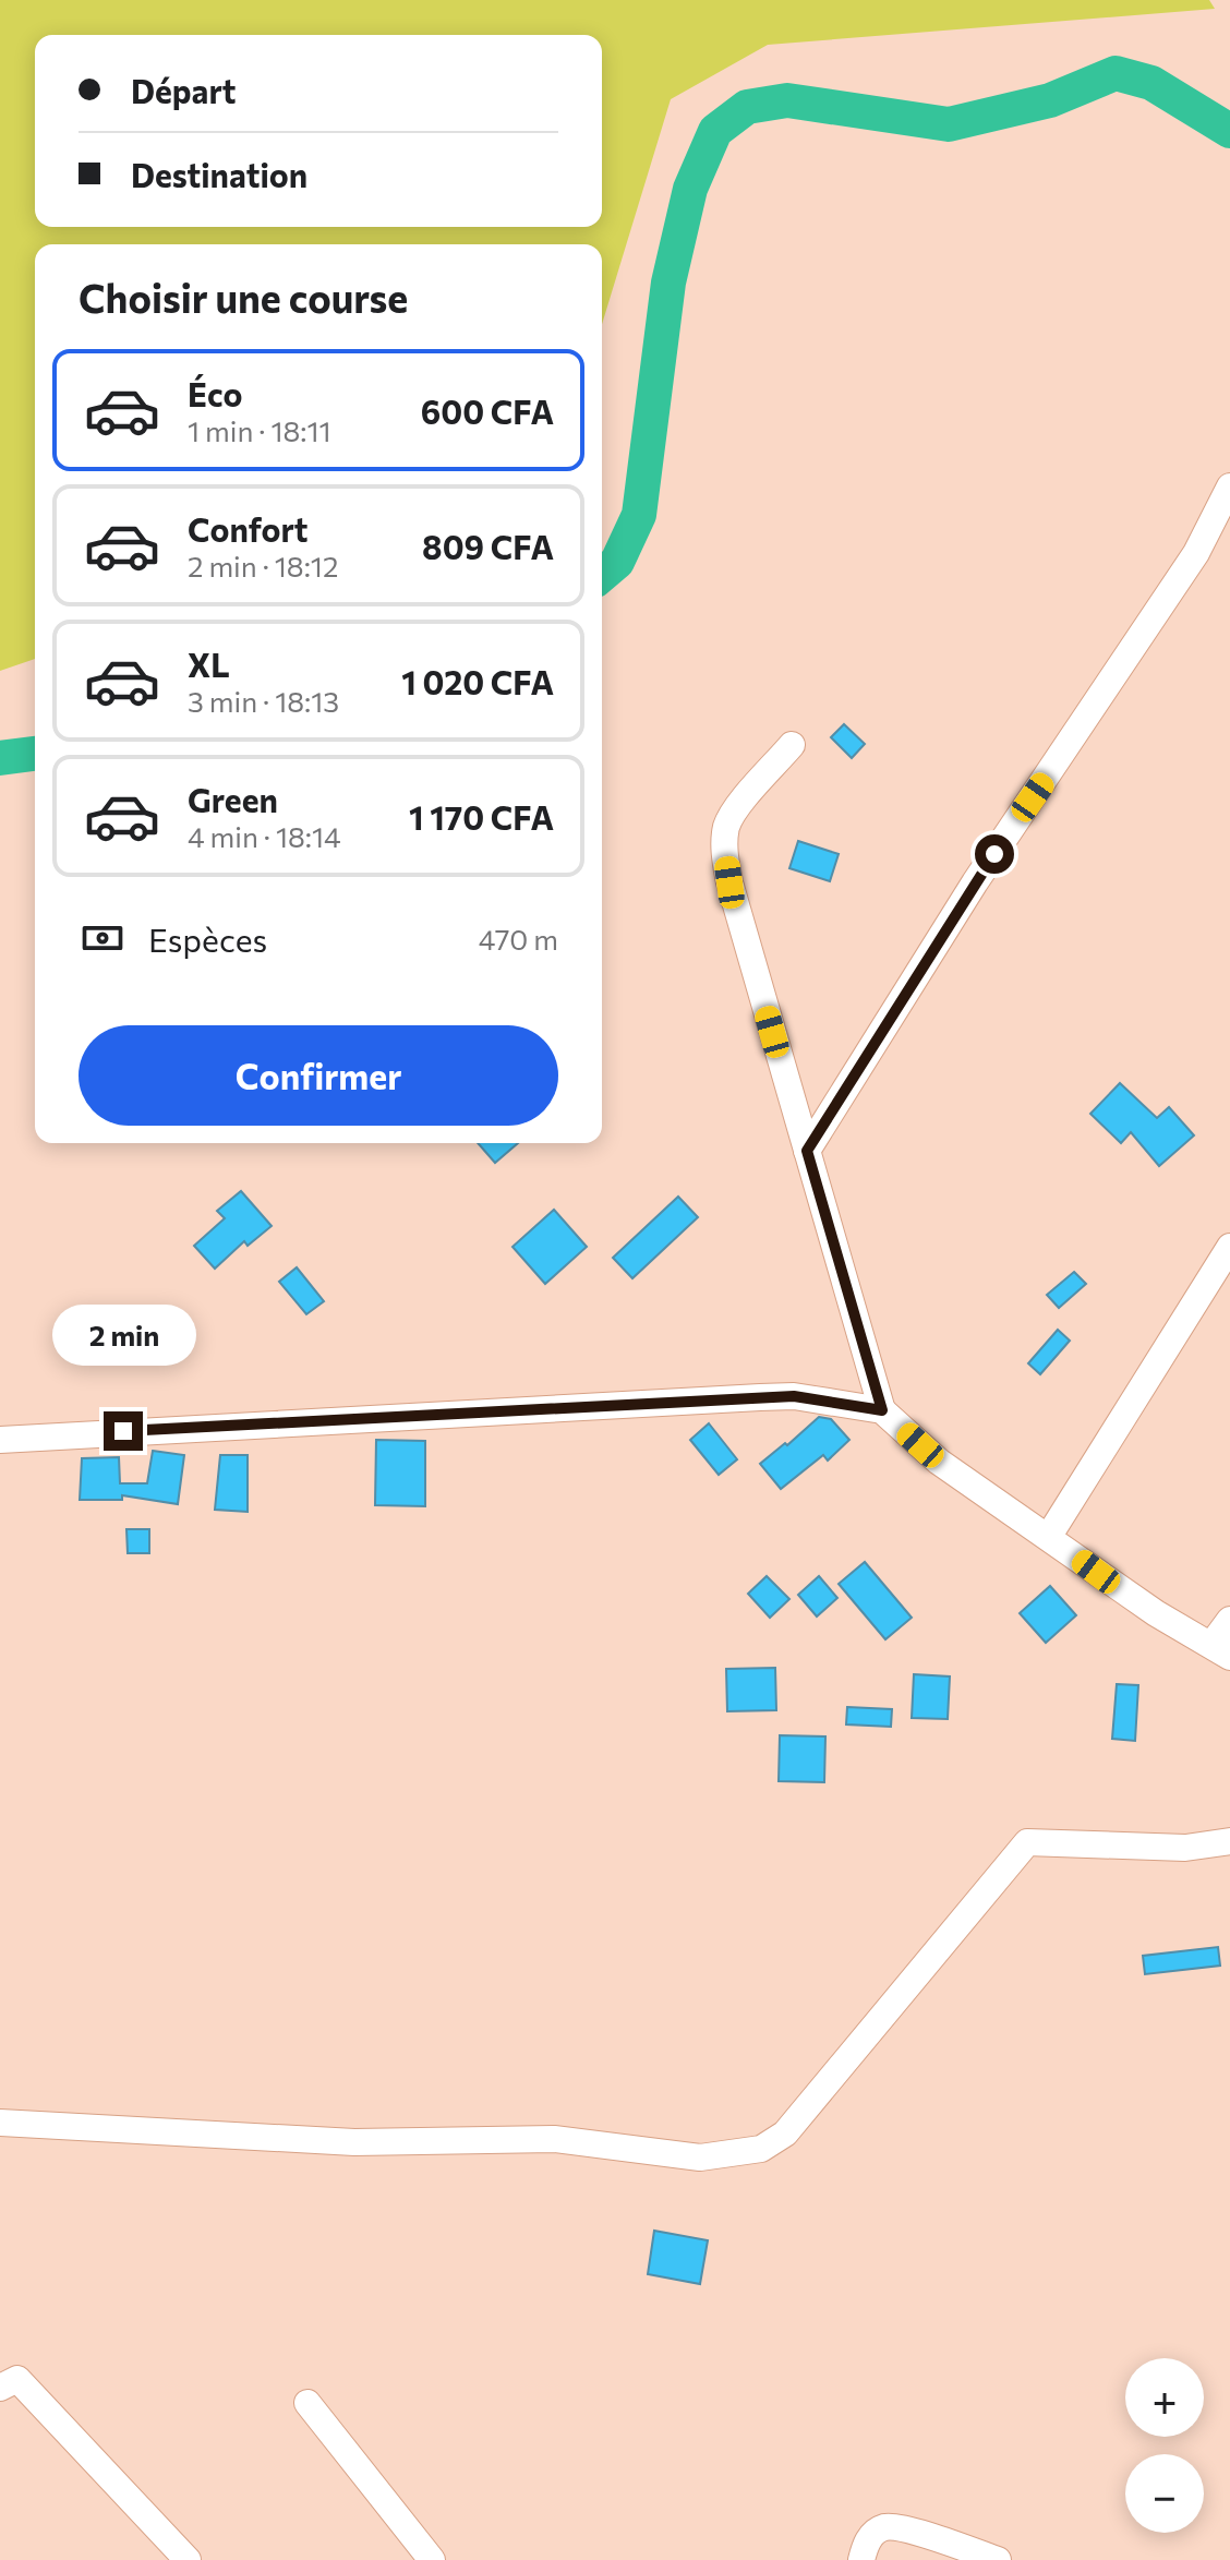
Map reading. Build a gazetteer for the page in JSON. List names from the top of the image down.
{
  "page": {
    "banner": ["Départ", "Destination"],
    "heading": "Choisir une course",
    "list": [
      {
        "name": "Éco",
        "note": "1 min · 18:11",
        "value": "600 CFA"
      },
      {
        "name": "Confort",
        "note": "2 min · 18:12",
        "value": "809 CFA"
      },
      {
        "name": "XL",
        "note": "3 min · 18:13",
        "value": "1 020 CFA"
      },
      {
        "name": "Green",
        "note": "4 min · 18:14",
        "value": "1 170 CFA"
      }
    ],
    "pay": ["Espèces", "470 m"],
    "buttons": "Confirmer",
    "bubble": "2 min",
    "map_buttons": ["+", "−"]
  }
}
